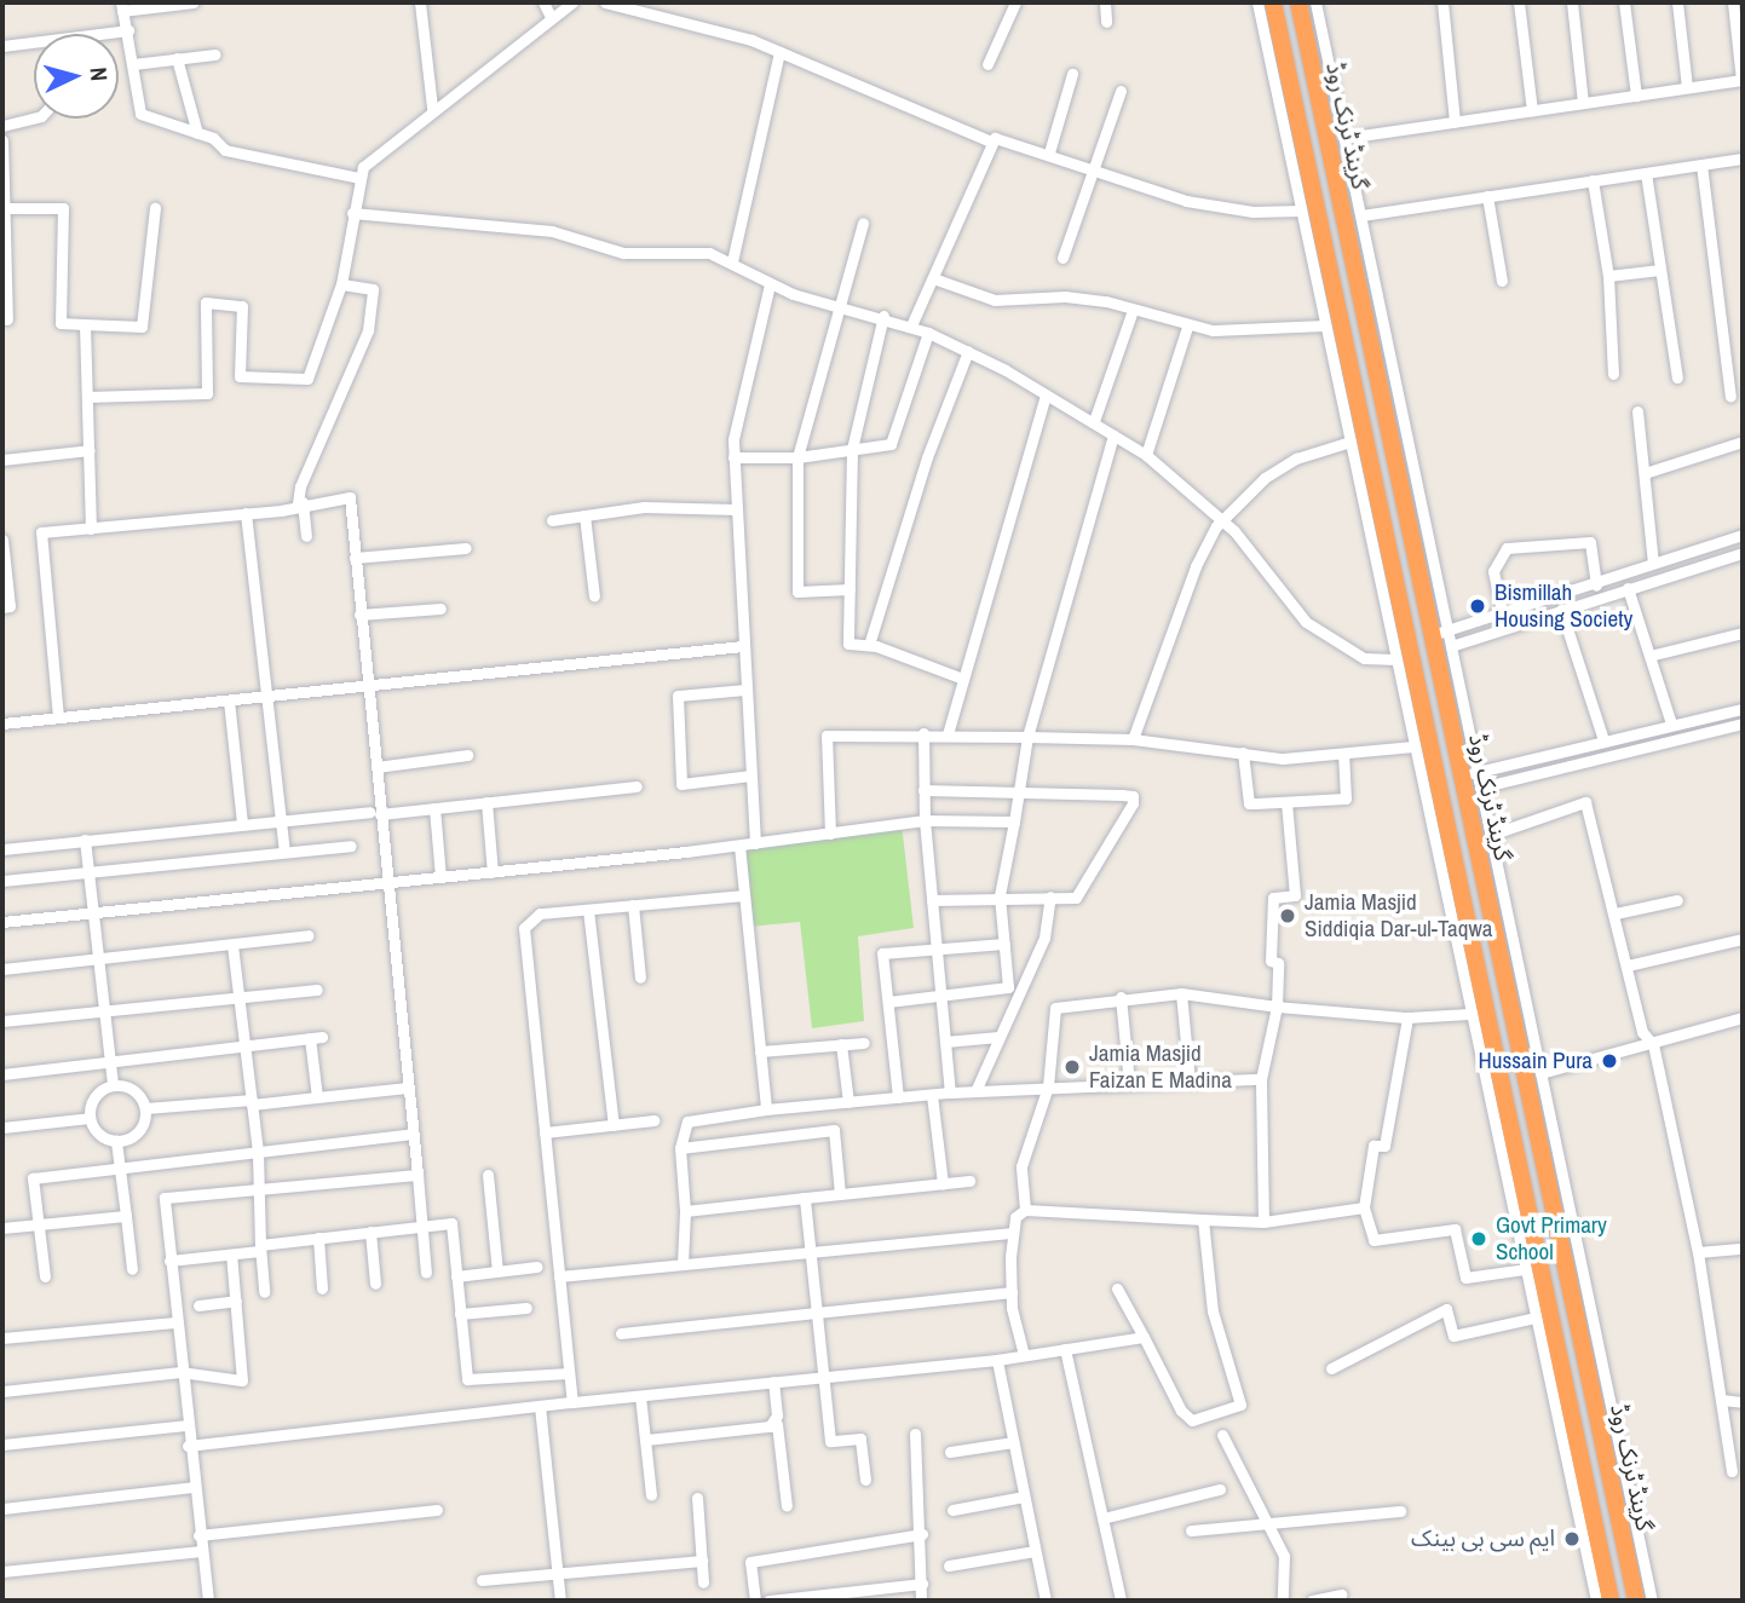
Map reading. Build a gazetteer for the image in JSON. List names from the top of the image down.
{
  "streets": {
    "highway": ["گرینڈ ٹرنک روڈ"]
  },
  "places": [
    "Bismillah Housing Society",
    "Jamia Masjid Siddiqia Dar-ul-Taqwa",
    "Hussain Pura",
    "Jamia Masjid Faizan E Madina",
    "Govt Primary School",
    "ایم سی بی بینک"
  ],
  "north": "right"
}
